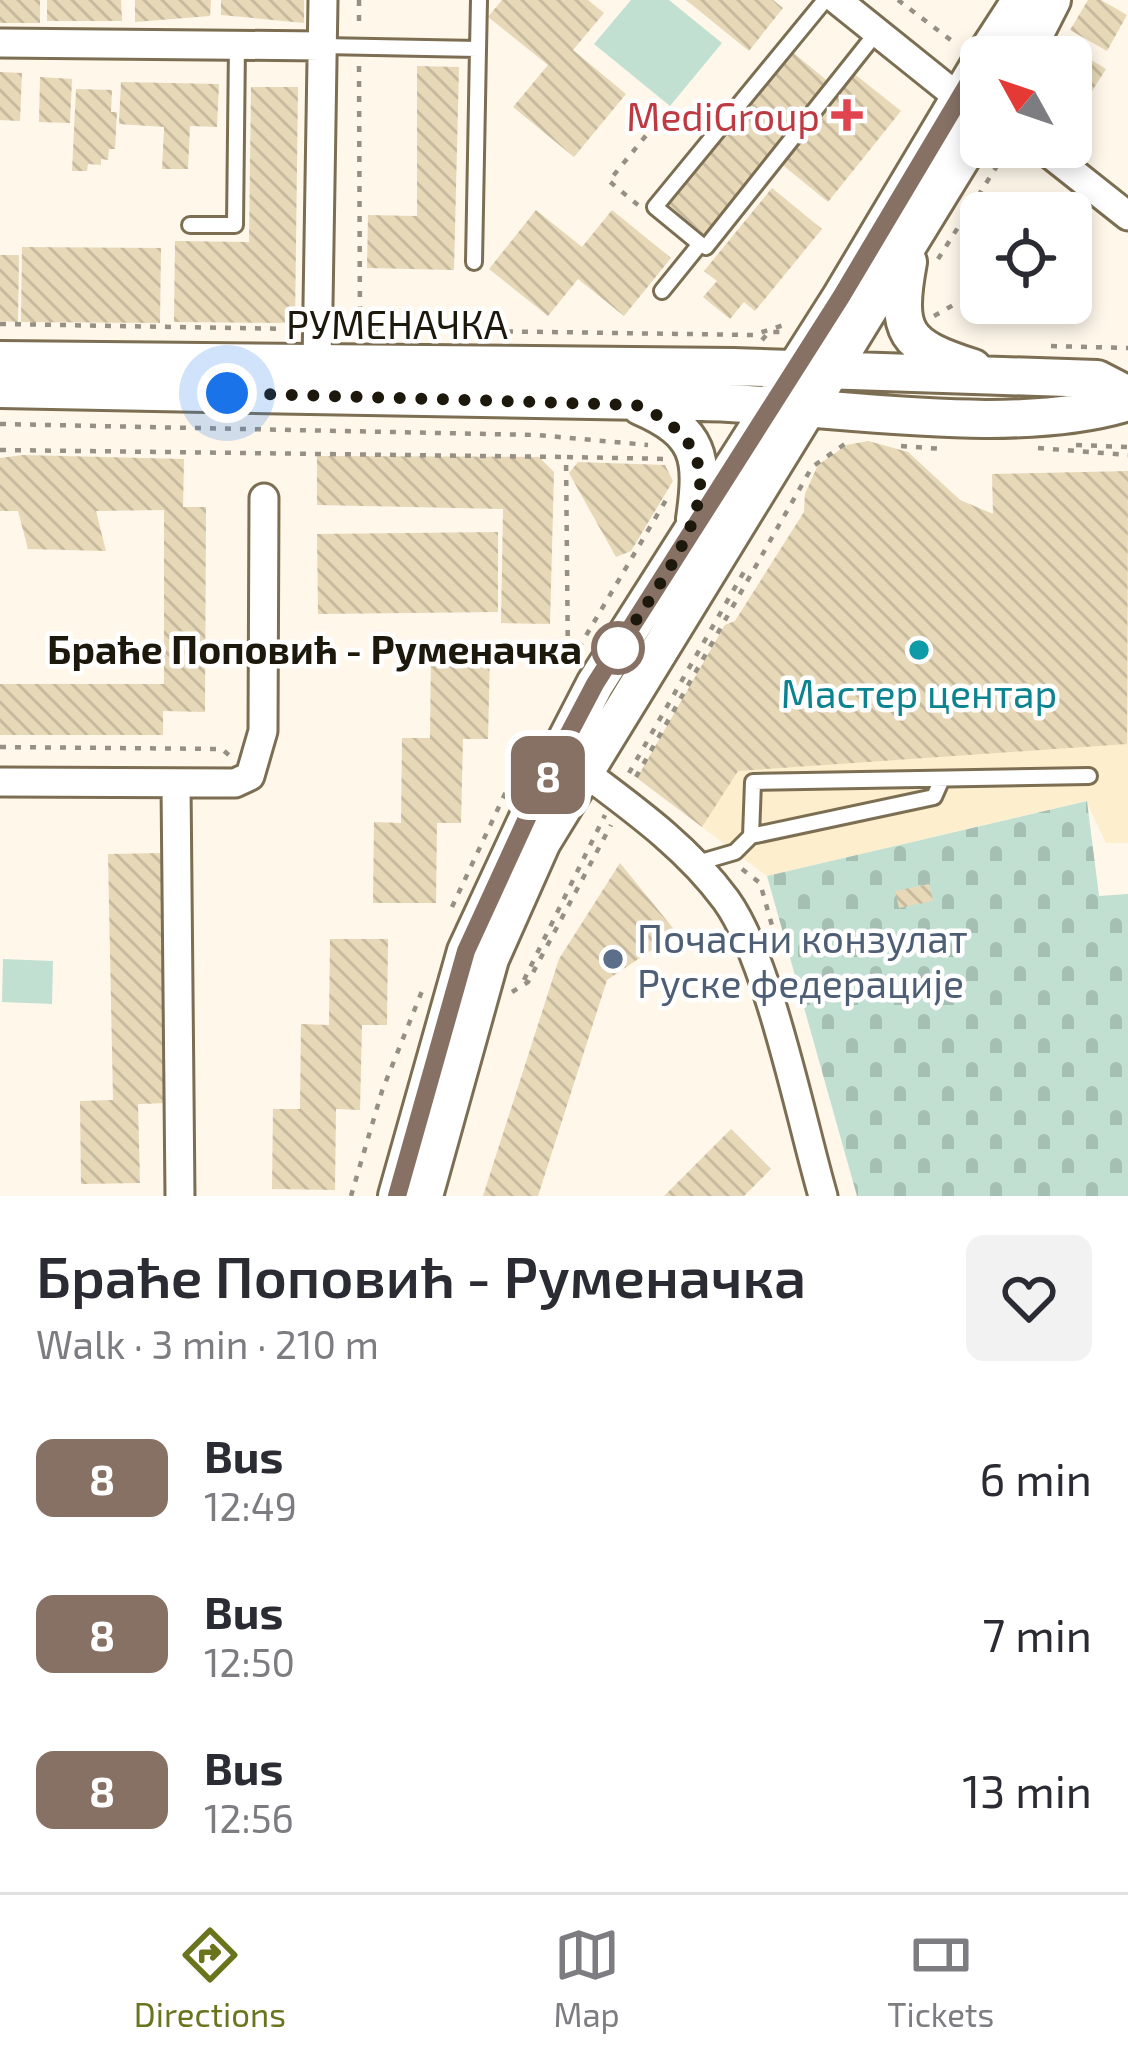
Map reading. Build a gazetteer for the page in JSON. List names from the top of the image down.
{
  "streets": {
    "street": ["РУМЕНАЧКА"]
  },
  "places": {
    "health": ["MediGroup"],
    "other": ["Браће Поповић - Руменачка", "Мастер центар", "Почасни конзулат Руске федерације"]
  },
  "lines": ["bus line 8"],
  "north": "top left",
  "page": {
    "on_map": "8",
    "heading": ["Браће Поповић - Руменачка", "Walk · 3 min · 210 m"],
    "list": [
      {
        "mark": "8",
        "name": "Bus",
        "note": "12:49",
        "value": "6 min"
      },
      {
        "mark": "8",
        "name": "Bus",
        "note": "12:50",
        "value": "7 min"
      },
      {
        "mark": "8",
        "name": "Bus",
        "note": "12:56",
        "value": "13 min"
      }
    ],
    "tabs": ["Directions", "Map", "Tickets"]
  }
}
